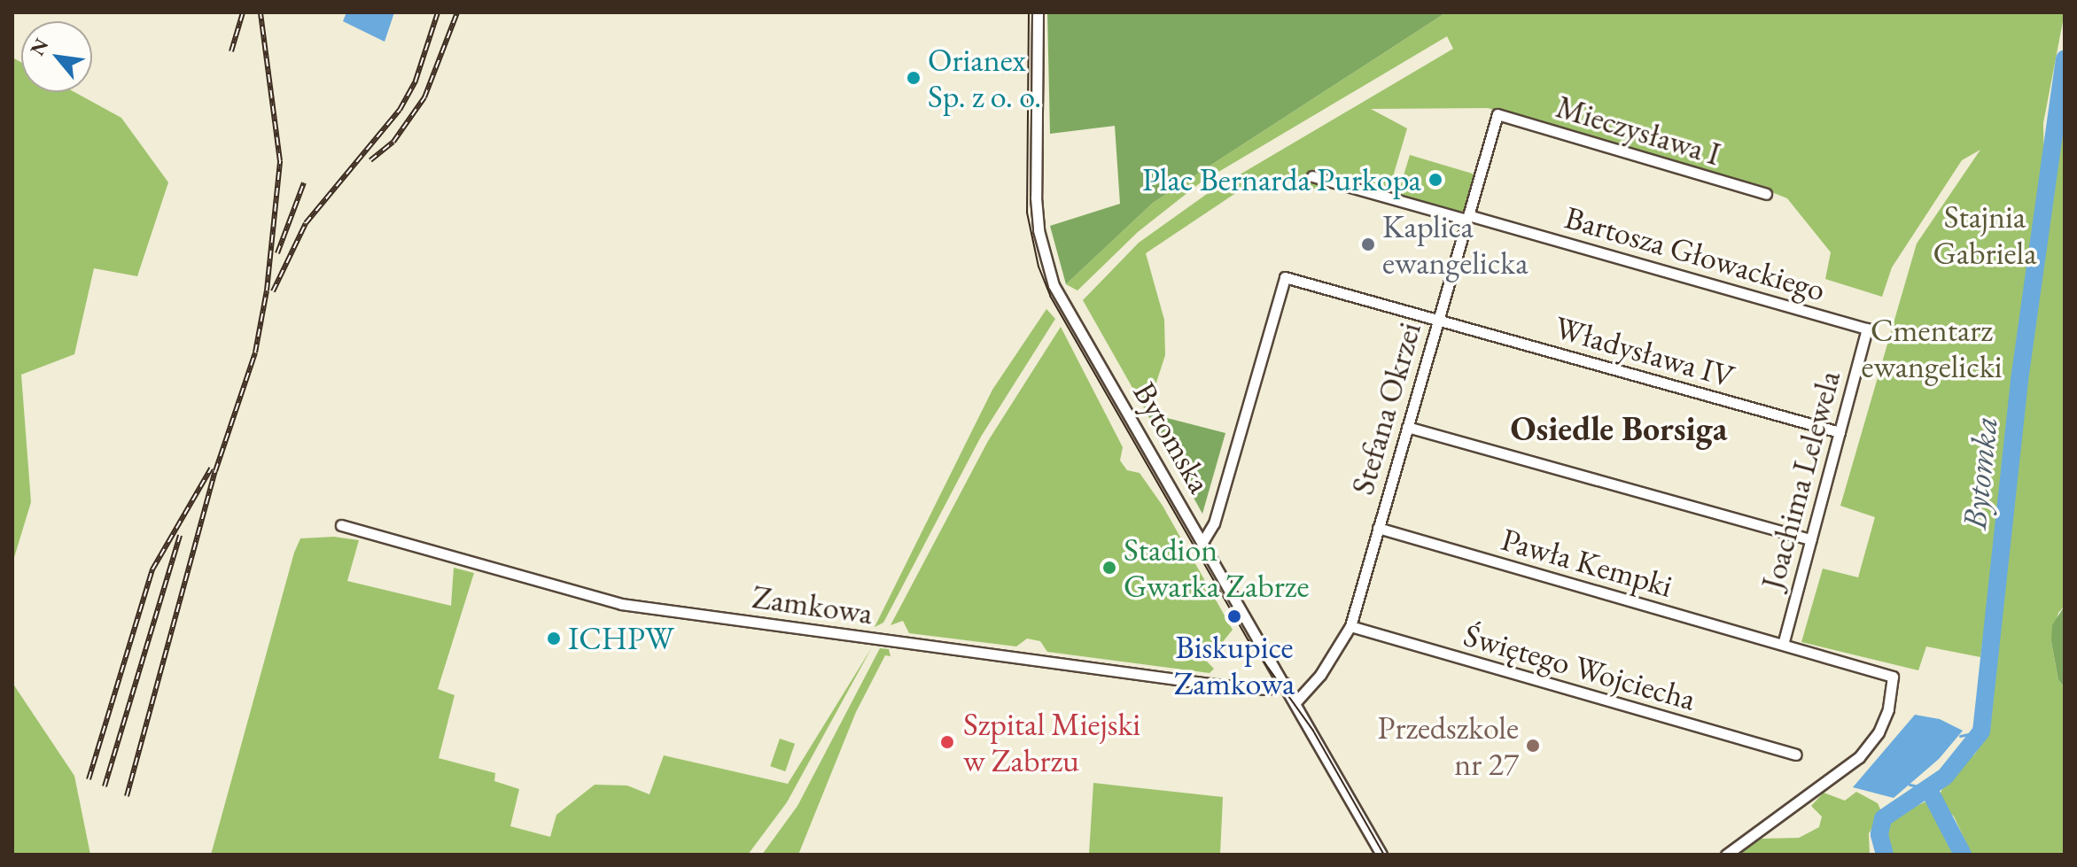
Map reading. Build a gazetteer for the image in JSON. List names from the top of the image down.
{
  "streets": {
    "street": [
      "Mieczysława I",
      "Bartosza Głowackiego",
      "Władysława IV",
      "Stefana Okrzei",
      "Bytomska",
      "Joachima Lelewela",
      "Pawła Kempki",
      "Zamkowa",
      "Świętego Wojciecha"
    ]
  },
  "crossings": [
    ["Mieczysława I", "Stefana Okrzei"],
    ["Bartosza Głowackiego", "Stefana Okrzei"],
    ["Bartosza Głowackiego", "Joachima Lelewela"],
    ["Władysława IV", "Stefana Okrzei"],
    ["Władysława IV", "Bytomska"],
    ["Władysława IV", "Joachima Lelewela"],
    ["Stefana Okrzei", "Bytomska"],
    ["Stefana Okrzei", "Pawła Kempki"],
    ["Stefana Okrzei", "Świętego Wojciecha"],
    ["Bytomska", "Zamkowa"],
    ["Joachima Lelewela", "Pawła Kempki"]
  ],
  "districts": ["Osiedle Borsiga"],
  "water": ["Bytomka"],
  "parks": ["Stajnia Gabriela", "Cmentarz ewangelicki"],
  "places": [
    "Orianex Sp. z o. o.",
    "Plac Bernarda Purkopa",
    "Kaplica ewangelicka",
    "Stadion Gwarka Zabrze",
    "Biskupice Zamkowa",
    "ICHPW",
    "Szpital Miejski w Zabrzu",
    "Przedszkole nr 27"
  ],
  "north": "top left"
}
